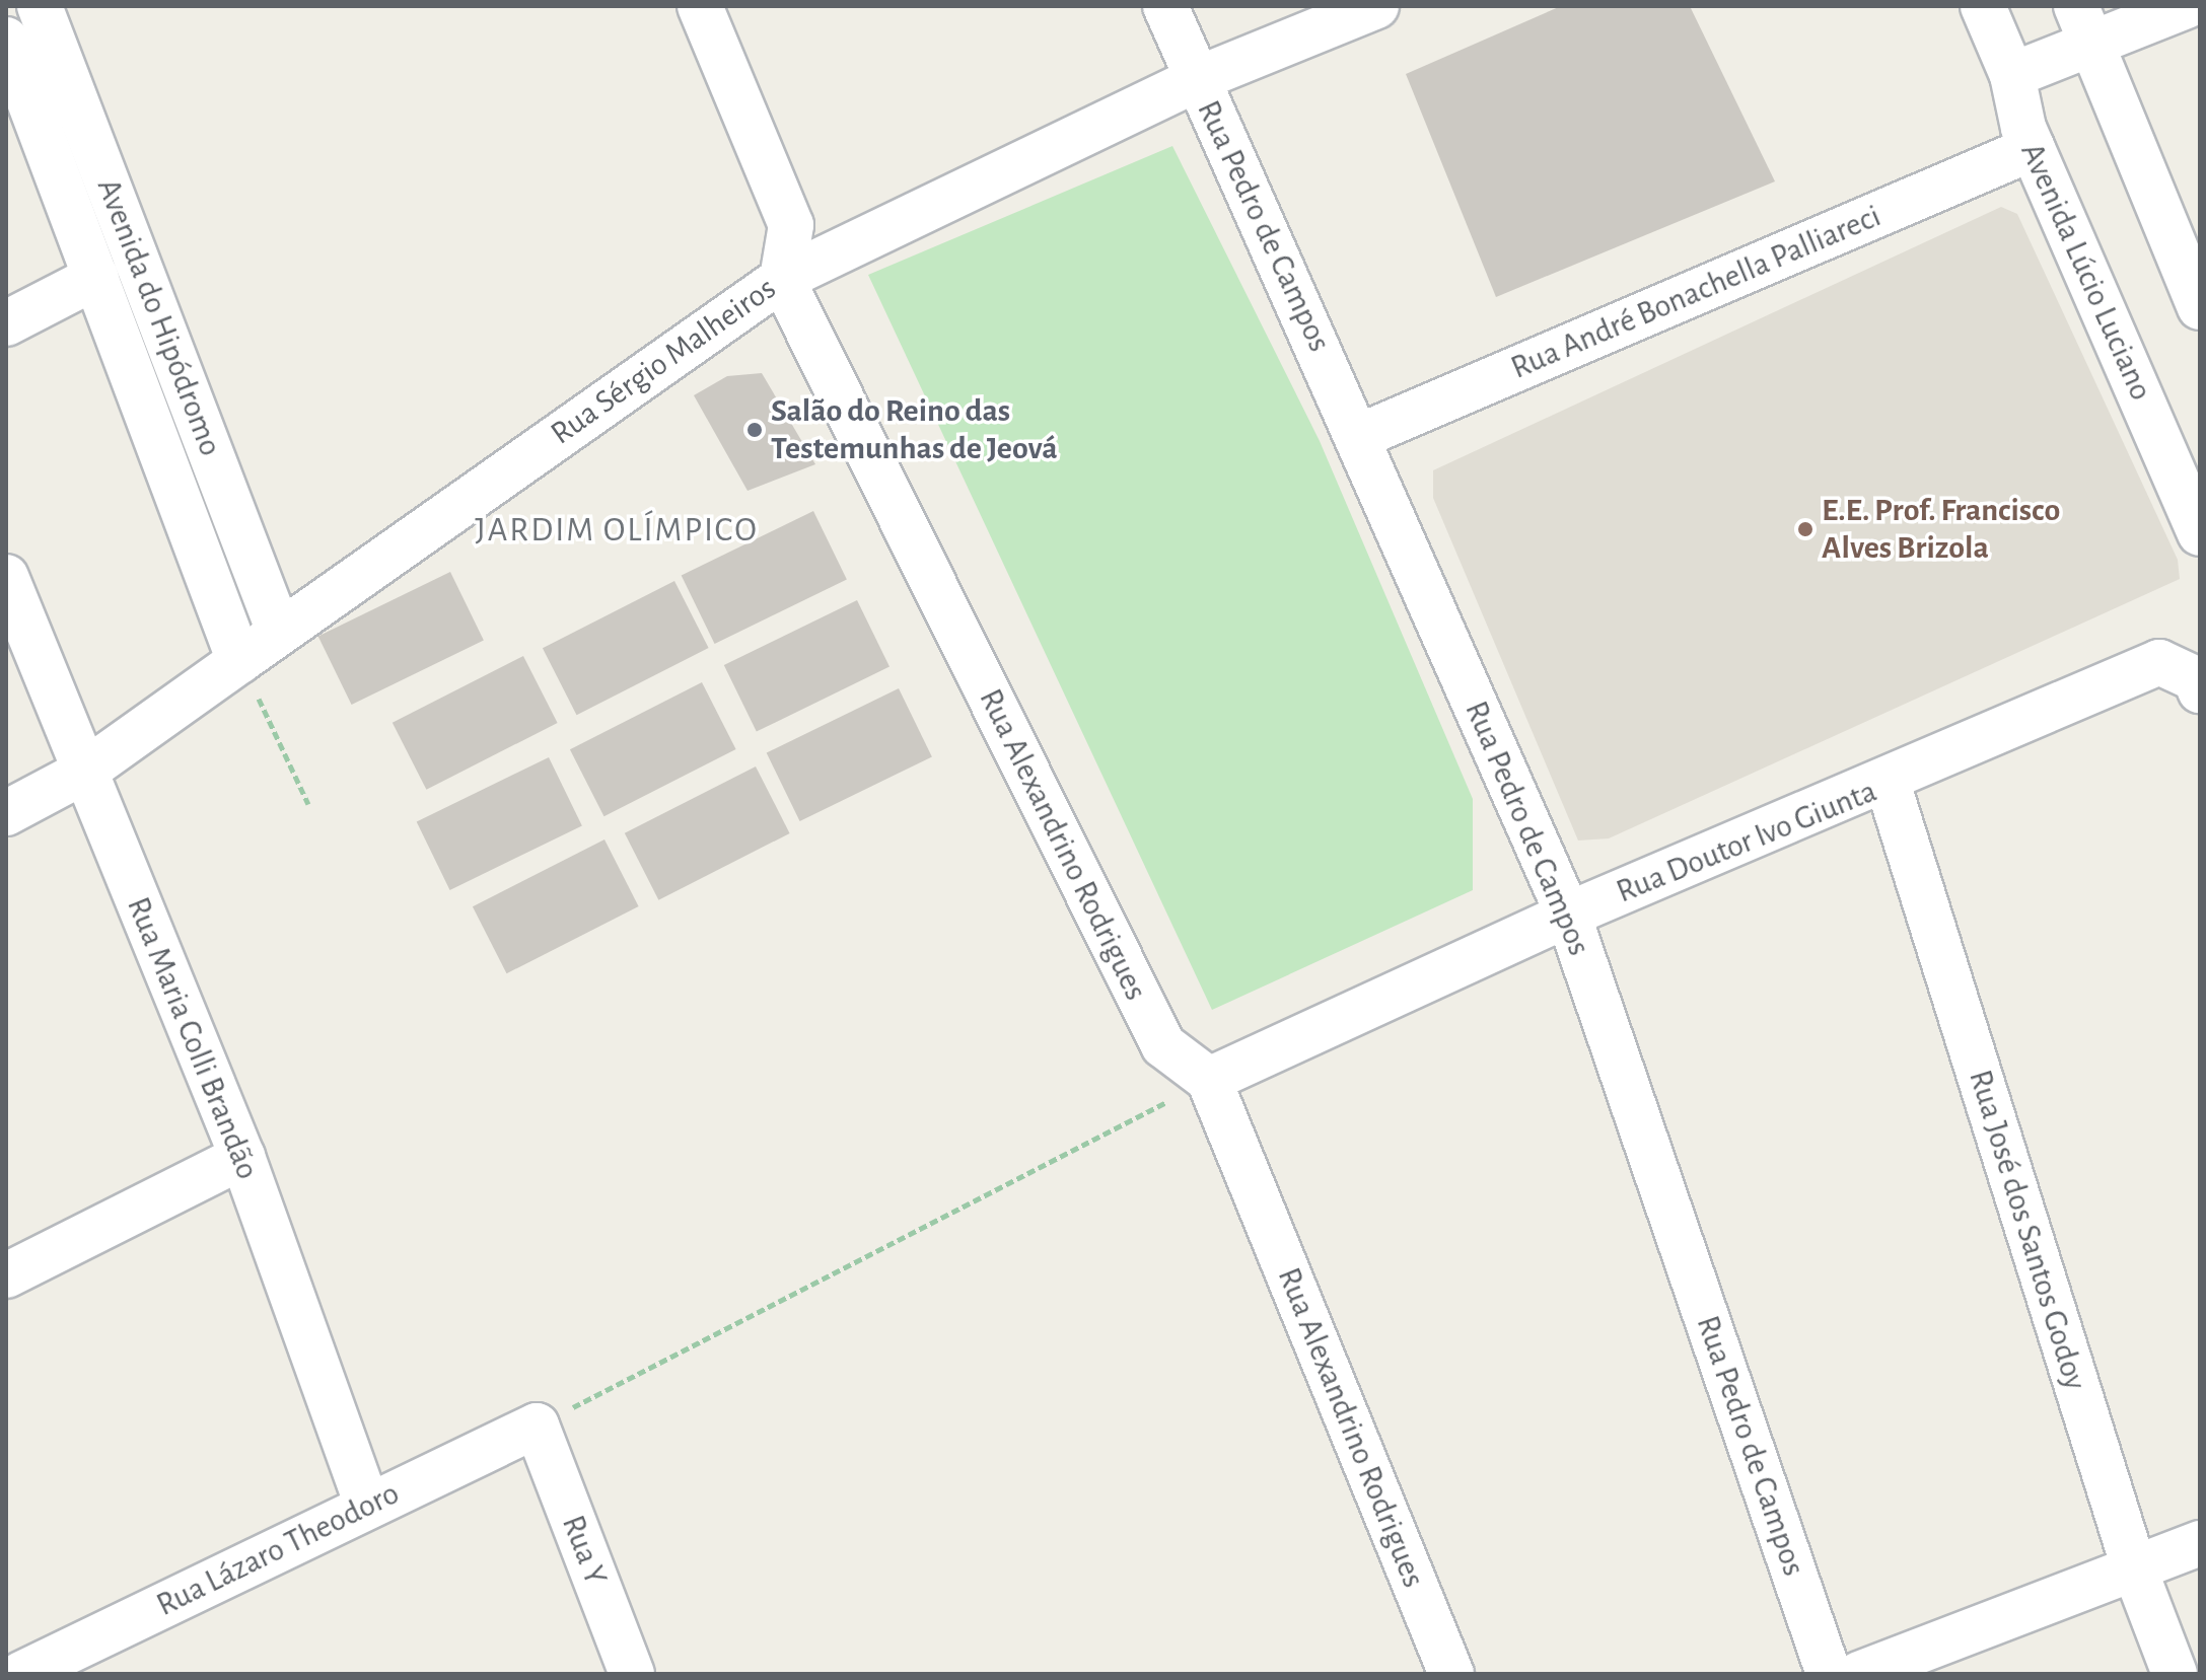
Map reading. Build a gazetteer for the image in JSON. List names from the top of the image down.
{
  "streets": {
    "street": [
      "Rua Pedro de Campos",
      "Avenida Lúcio Luciano",
      "Rua André Bonachella Palliareci",
      "Avenida do Hipódromo",
      "Rua Sérgio Malheiros",
      "Rua Doutor Ivo Giunta",
      "Rua Alexandrino Rodrigues",
      "Rua Maria Colli Brandão",
      "Rua José dos Santos Godoy",
      "Rua Lázaro Theodoro",
      "Rua Y"
    ]
  },
  "crossings": [
    ["Rua Pedro de Campos", "Rua André Bonachella Palliareci"],
    ["Rua Pedro de Campos", "Rua Sérgio Malheiros"],
    ["Rua Pedro de Campos", "Rua Doutor Ivo Giunta"],
    ["Avenida Lúcio Luciano", "Rua André Bonachella Palliareci"],
    ["Avenida do Hipódromo", "Rua Sérgio Malheiros"],
    ["Rua Sérgio Malheiros", "Rua Alexandrino Rodrigues"],
    ["Rua Sérgio Malheiros", "Rua Maria Colli Brandão"],
    ["Rua Doutor Ivo Giunta", "Rua Alexandrino Rodrigues"],
    ["Rua Doutor Ivo Giunta", "Rua José dos Santos Godoy"],
    ["Rua Maria Colli Brandão", "Rua Lázaro Theodoro"],
    ["Rua Lázaro Theodoro", "Rua Y"]
  ],
  "districts": ["JARDIM OLÍMPICO"],
  "places": ["Salão do Reino das Testemunhas de Jeová", "E.E. Prof. Francisco Alves Brizola"]
}
